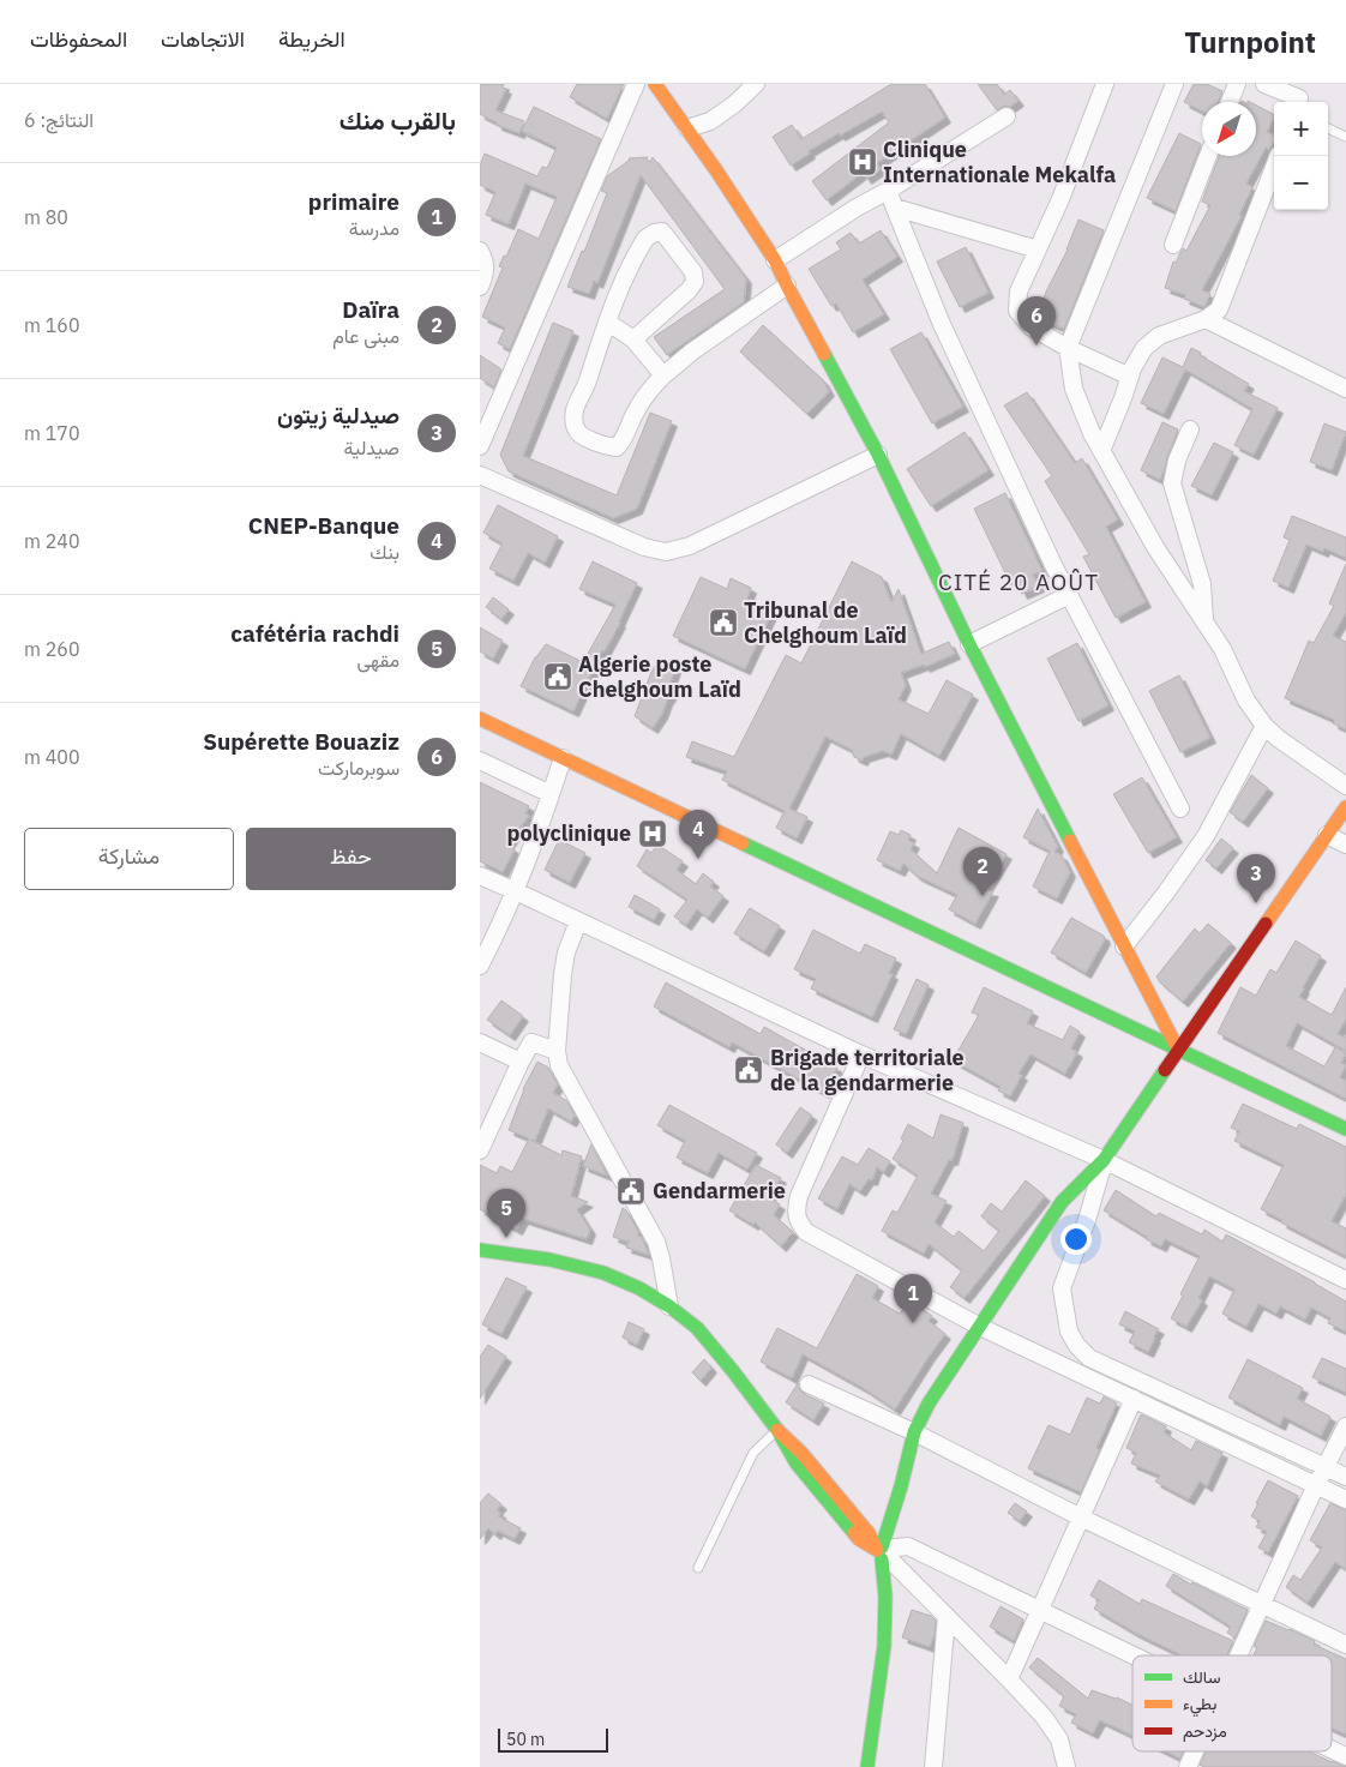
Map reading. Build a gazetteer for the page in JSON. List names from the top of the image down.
{
  "districts": ["CITÉ 20 AOÛT"],
  "places": {
    "hospital": ["Clinique Internationale Mekalfa", "polyclinique"],
    "public building": [
      "Tribunal de Chelghoum Laïd",
      "Algerie poste Chelghoum Laïd",
      "Brigade territoriale de la gendarmerie",
      "Gendarmerie"
    ]
  },
  "legend": ["سالك", "بطيء", "مزدحم"],
  "scale_bar": "50 m",
  "north": "bottom left",
  "page": {
    "header": "Turnpoint",
    "nav": ["الخريطة", "الاتجاهات", "المحفوظات"],
    "heading": ["بالقرب منك", "النتائج: 6"],
    "map_buttons": ["+", "−"],
    "list": [
      {
        "mark": "1",
        "name": "primaire",
        "note": "مدرسة",
        "value": "80 m"
      },
      {
        "mark": "2",
        "name": "Daïra",
        "note": "مبنى عام",
        "value": "160 m"
      },
      {
        "mark": "3",
        "name": "صيدلية زيتون",
        "note": "صيدلية",
        "value": "170 m"
      },
      {
        "mark": "4",
        "name": "CNEP-Banque",
        "note": "بنك",
        "value": "240 m"
      },
      {
        "mark": "5",
        "name": "cafétéria rachdi",
        "note": "مقهى",
        "value": "260 m"
      },
      {
        "mark": "6",
        "name": "Supérette Bouaziz",
        "note": "سوبرماركت",
        "value": "400 m"
      }
    ],
    "pins": [
      "6",
      "4",
      "2",
      "3",
      "5",
      "1"
    ],
    "buttons": ["حفظ", "مشاركة"],
    "scale": "50 m"
  }
}
